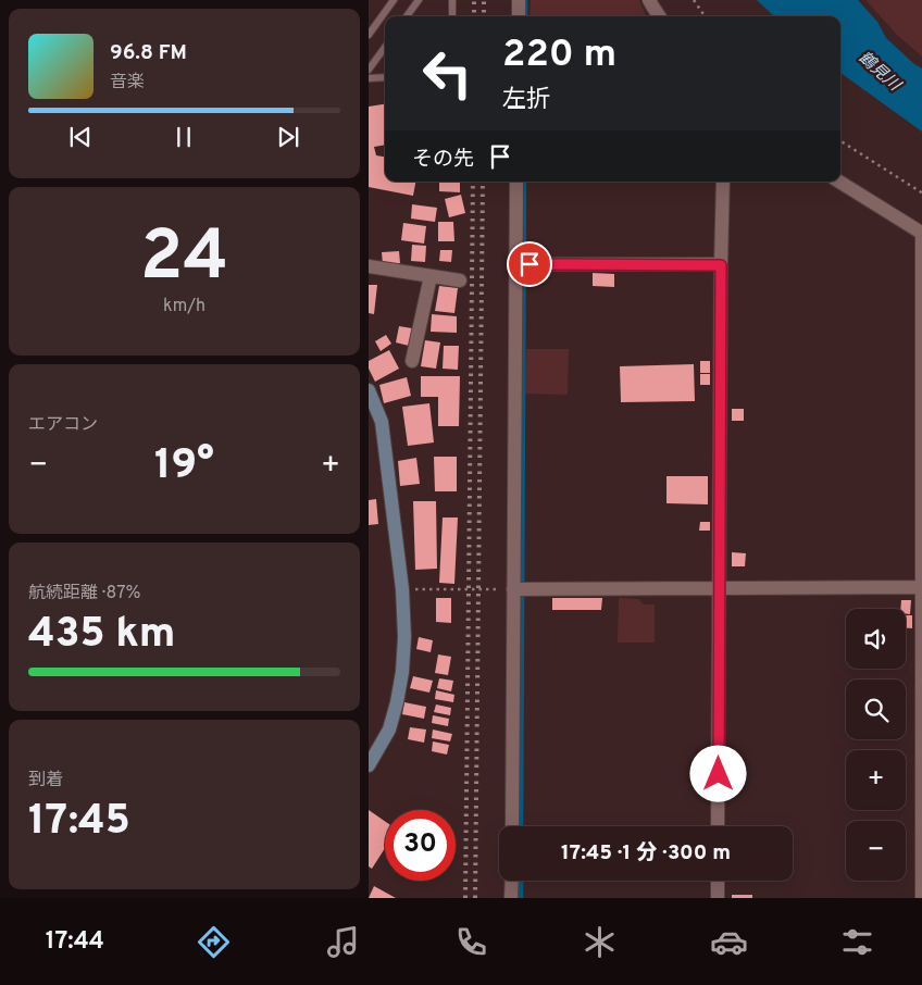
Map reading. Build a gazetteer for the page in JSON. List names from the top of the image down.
{
  "water": ["鶴見川"],
  "page": {
    "turn": ["220 m", "左折"],
    "song": ["96.8 FM", "音楽"],
    "then": "その先",
    "tile": [
      ["24", "km/h"],
      "エアコン",
      ["航続距離 · 87%", "435 km"],
      ["到着", "17:45"]
    ],
    "heat": ["−", "19°", "+"],
    "map_buttons": ["+", "−"],
    "limit": "30",
    "trip": "17:45 · 1 分 · 300 m",
    "tabs": "17:44"
  }
}
